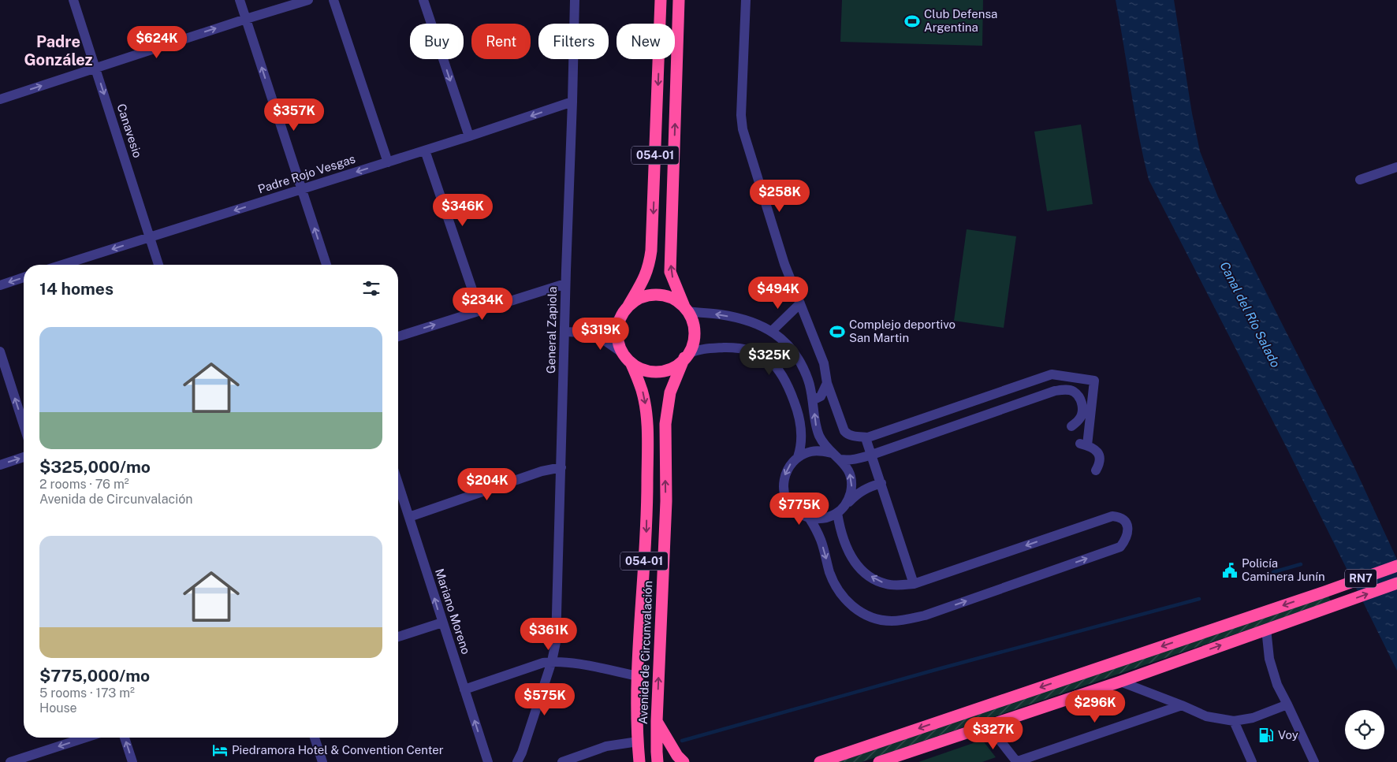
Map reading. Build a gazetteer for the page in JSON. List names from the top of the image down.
{
  "streets": {
    "highway": ["054-01", "RN7", "Avenida de Circunvalación"],
    "street": [
      "Canavesio",
      "Padre Rojo Vesgas",
      "General Zapiola",
      "Mariano Moreno"
    ]
  },
  "crossings": [
    ["Canavesio", "Padre Rojo Vesgas"],
    ["Padre Rojo Vesgas", "General Zapiola"]
  ],
  "one_way": ["Canavesio", "Padre Rojo Vesgas", "Mariano Moreno"],
  "districts": ["Padre González"],
  "water": ["Canal del Río Salado"],
  "places": {
    "sports": ["Club Defensa Argentina", "Complejo deportivo San Martin"],
    "public building": ["Policía Caminera Junín"],
    "fuel station": ["Voy"],
    "hotel": ["Piedramora Hotel & Convention Center"]
  },
  "page": {
    "chip": [
      "Buy",
      "Rent",
      "Filters",
      "New"
    ],
    "price": [
      "$624K",
      "$357K",
      "$258K",
      "$346K",
      "$494K",
      "$234K",
      "$319K",
      "$325K",
      "$204K",
      "$775K",
      "$361K",
      "$575K",
      "$296K",
      "$327K"
    ],
    "heading": "14 homes",
    "list": [
      {
        "name": "$325,000/mo",
        "note": "2 rooms · 76 m² · Avenida de Circunvalación"
      },
      {
        "name": "$775,000/mo",
        "note": "5 rooms · 173 m² · House"
      }
    ]
  }
}
